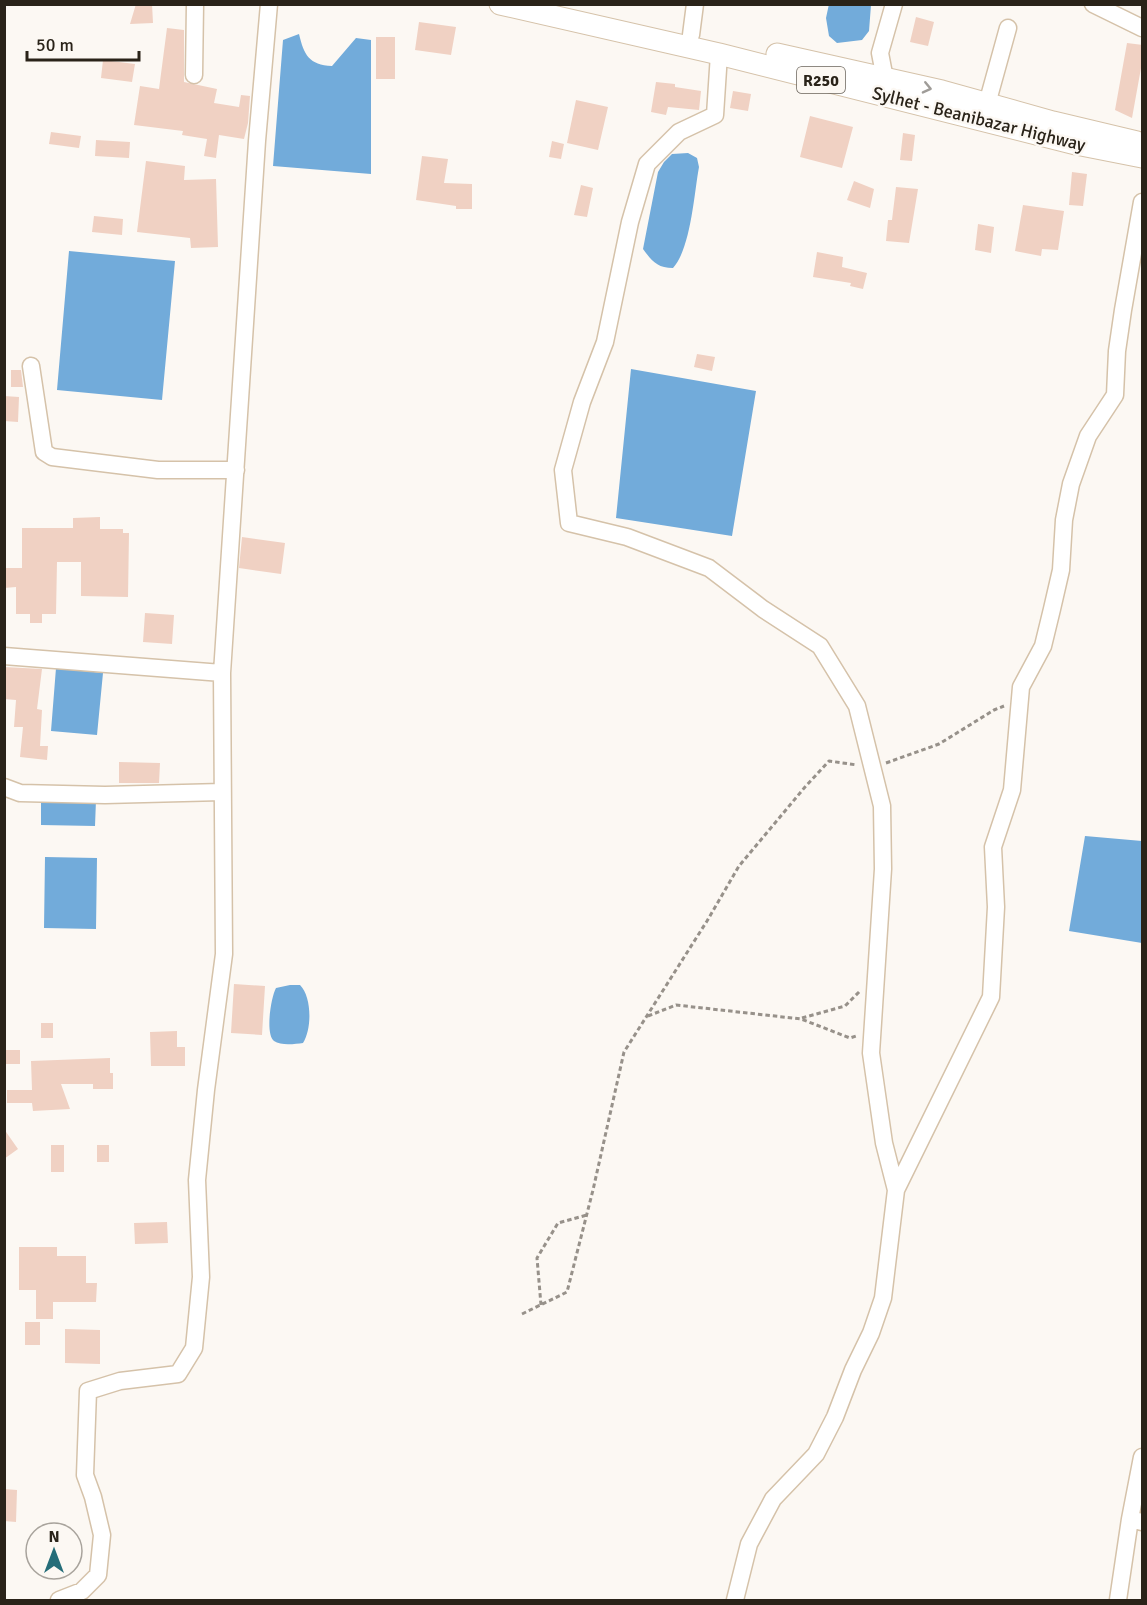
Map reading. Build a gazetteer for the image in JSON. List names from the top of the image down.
{
  "streets": {
    "main road": ["R250", "Sylhet - Beanibazar Highway"]
  },
  "scale_bar": "50 m",
  "north": "top"
}
